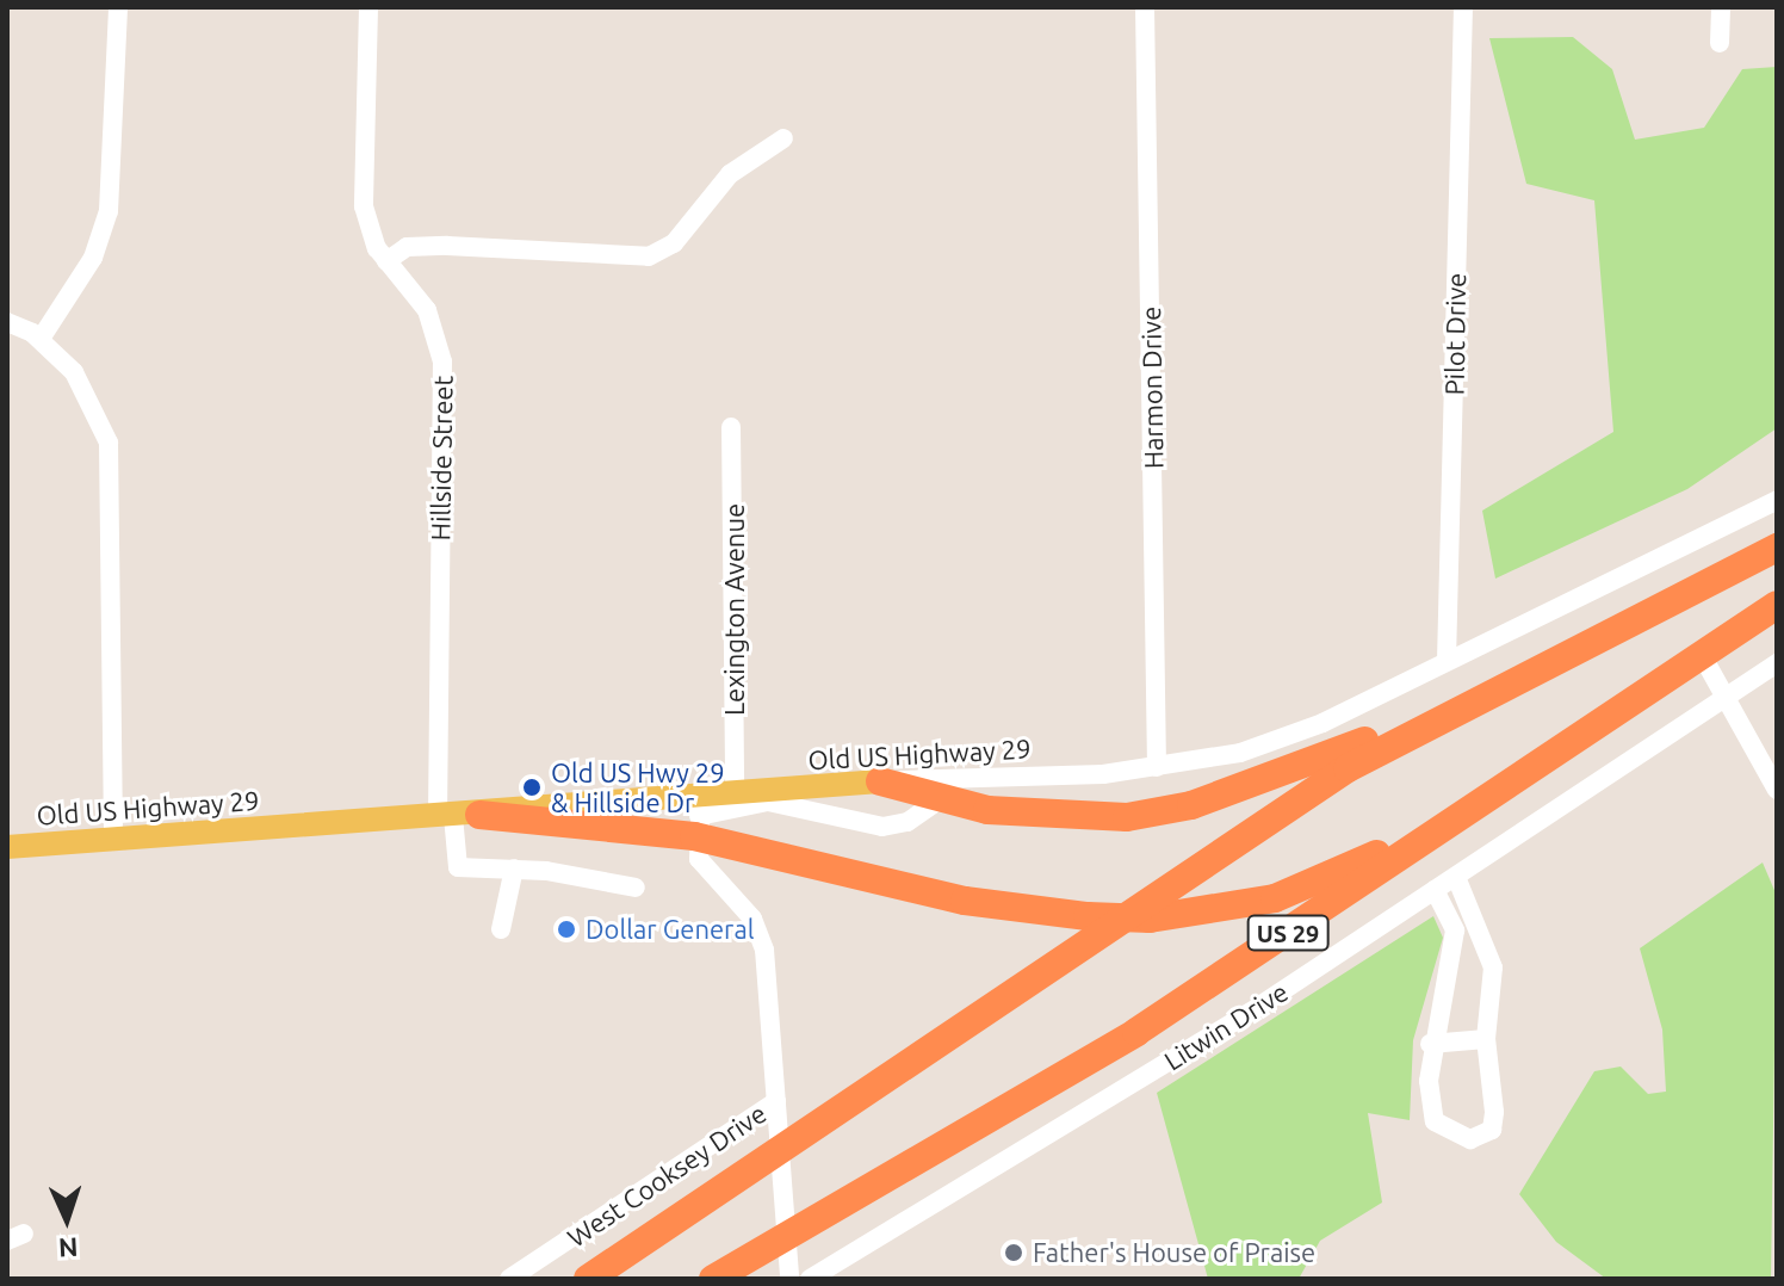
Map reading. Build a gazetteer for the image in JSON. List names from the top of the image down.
{
  "streets": {
    "highway": ["US 29"],
    "main road": ["Old US Highway 29"],
    "street": [
      "Pilot Drive",
      "Harmon Drive",
      "Hillside Street",
      "Lexington Avenue",
      "Litwin Drive",
      "West Cooksey Drive"
    ]
  },
  "crossings": [
    ["Pilot Drive", "Old US Highway 29"],
    ["Harmon Drive", "Old US Highway 29"],
    ["Hillside Street", "Old US Highway 29"],
    ["Lexington Avenue", "Old US Highway 29"]
  ],
  "places": ["Old US Hwy 29 & Hillside Dr", "Dollar General", "Father's House of Praise"],
  "north": "bottom"
}
